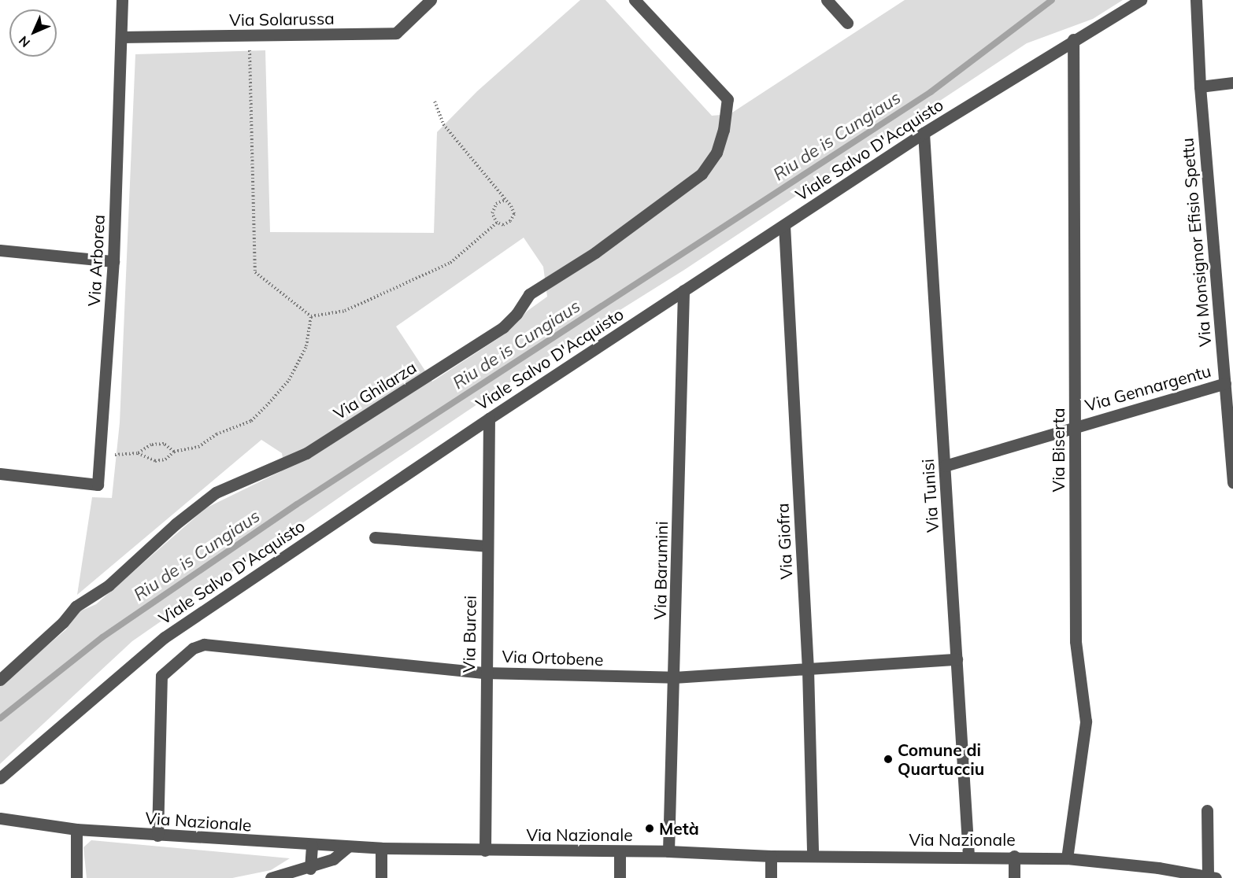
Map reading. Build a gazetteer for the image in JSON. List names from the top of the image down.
{
  "streets": {
    "street": [
      "Via Solarussa",
      "Viale Salvo D'Acquisto",
      "Via Monsignor Efisio Spettu",
      "Via Arborea",
      "Via Gennargentu",
      "Via Ghilarza",
      "Via Biserta",
      "Via Tunisi",
      "Via Giofra",
      "Via Barumini",
      "Via Burcei",
      "Via Ortobene",
      "Via Nazionale"
    ]
  },
  "crossings": [
    ["Via Solarussa", "Via Arborea"],
    ["Viale Salvo D'Acquisto", "Via Biserta"],
    ["Viale Salvo D'Acquisto", "Via Tunisi"],
    ["Viale Salvo D'Acquisto", "Via Giofra"],
    ["Viale Salvo D'Acquisto", "Via Barumini"],
    ["Viale Salvo D'Acquisto", "Via Burcei"],
    ["Via Monsignor Efisio Spettu", "Via Gennargentu"],
    ["Via Gennargentu", "Via Biserta"],
    ["Via Gennargentu", "Via Tunisi"],
    ["Via Biserta", "Via Nazionale"],
    ["Via Tunisi", "Via Ortobene"],
    ["Via Tunisi", "Via Nazionale"],
    ["Via Giofra", "Via Ortobene"],
    ["Via Giofra", "Via Nazionale"],
    ["Via Barumini", "Via Ortobene"],
    ["Via Barumini", "Via Nazionale"],
    ["Via Burcei", "Via Ortobene"],
    ["Via Burcei", "Via Nazionale"],
    ["Via Ortobene", "Via Nazionale"]
  ],
  "water": ["Riu de is Cungiaus"],
  "places": ["Comune di Quartucciu", "Metà"],
  "north": "bottom left"
}
